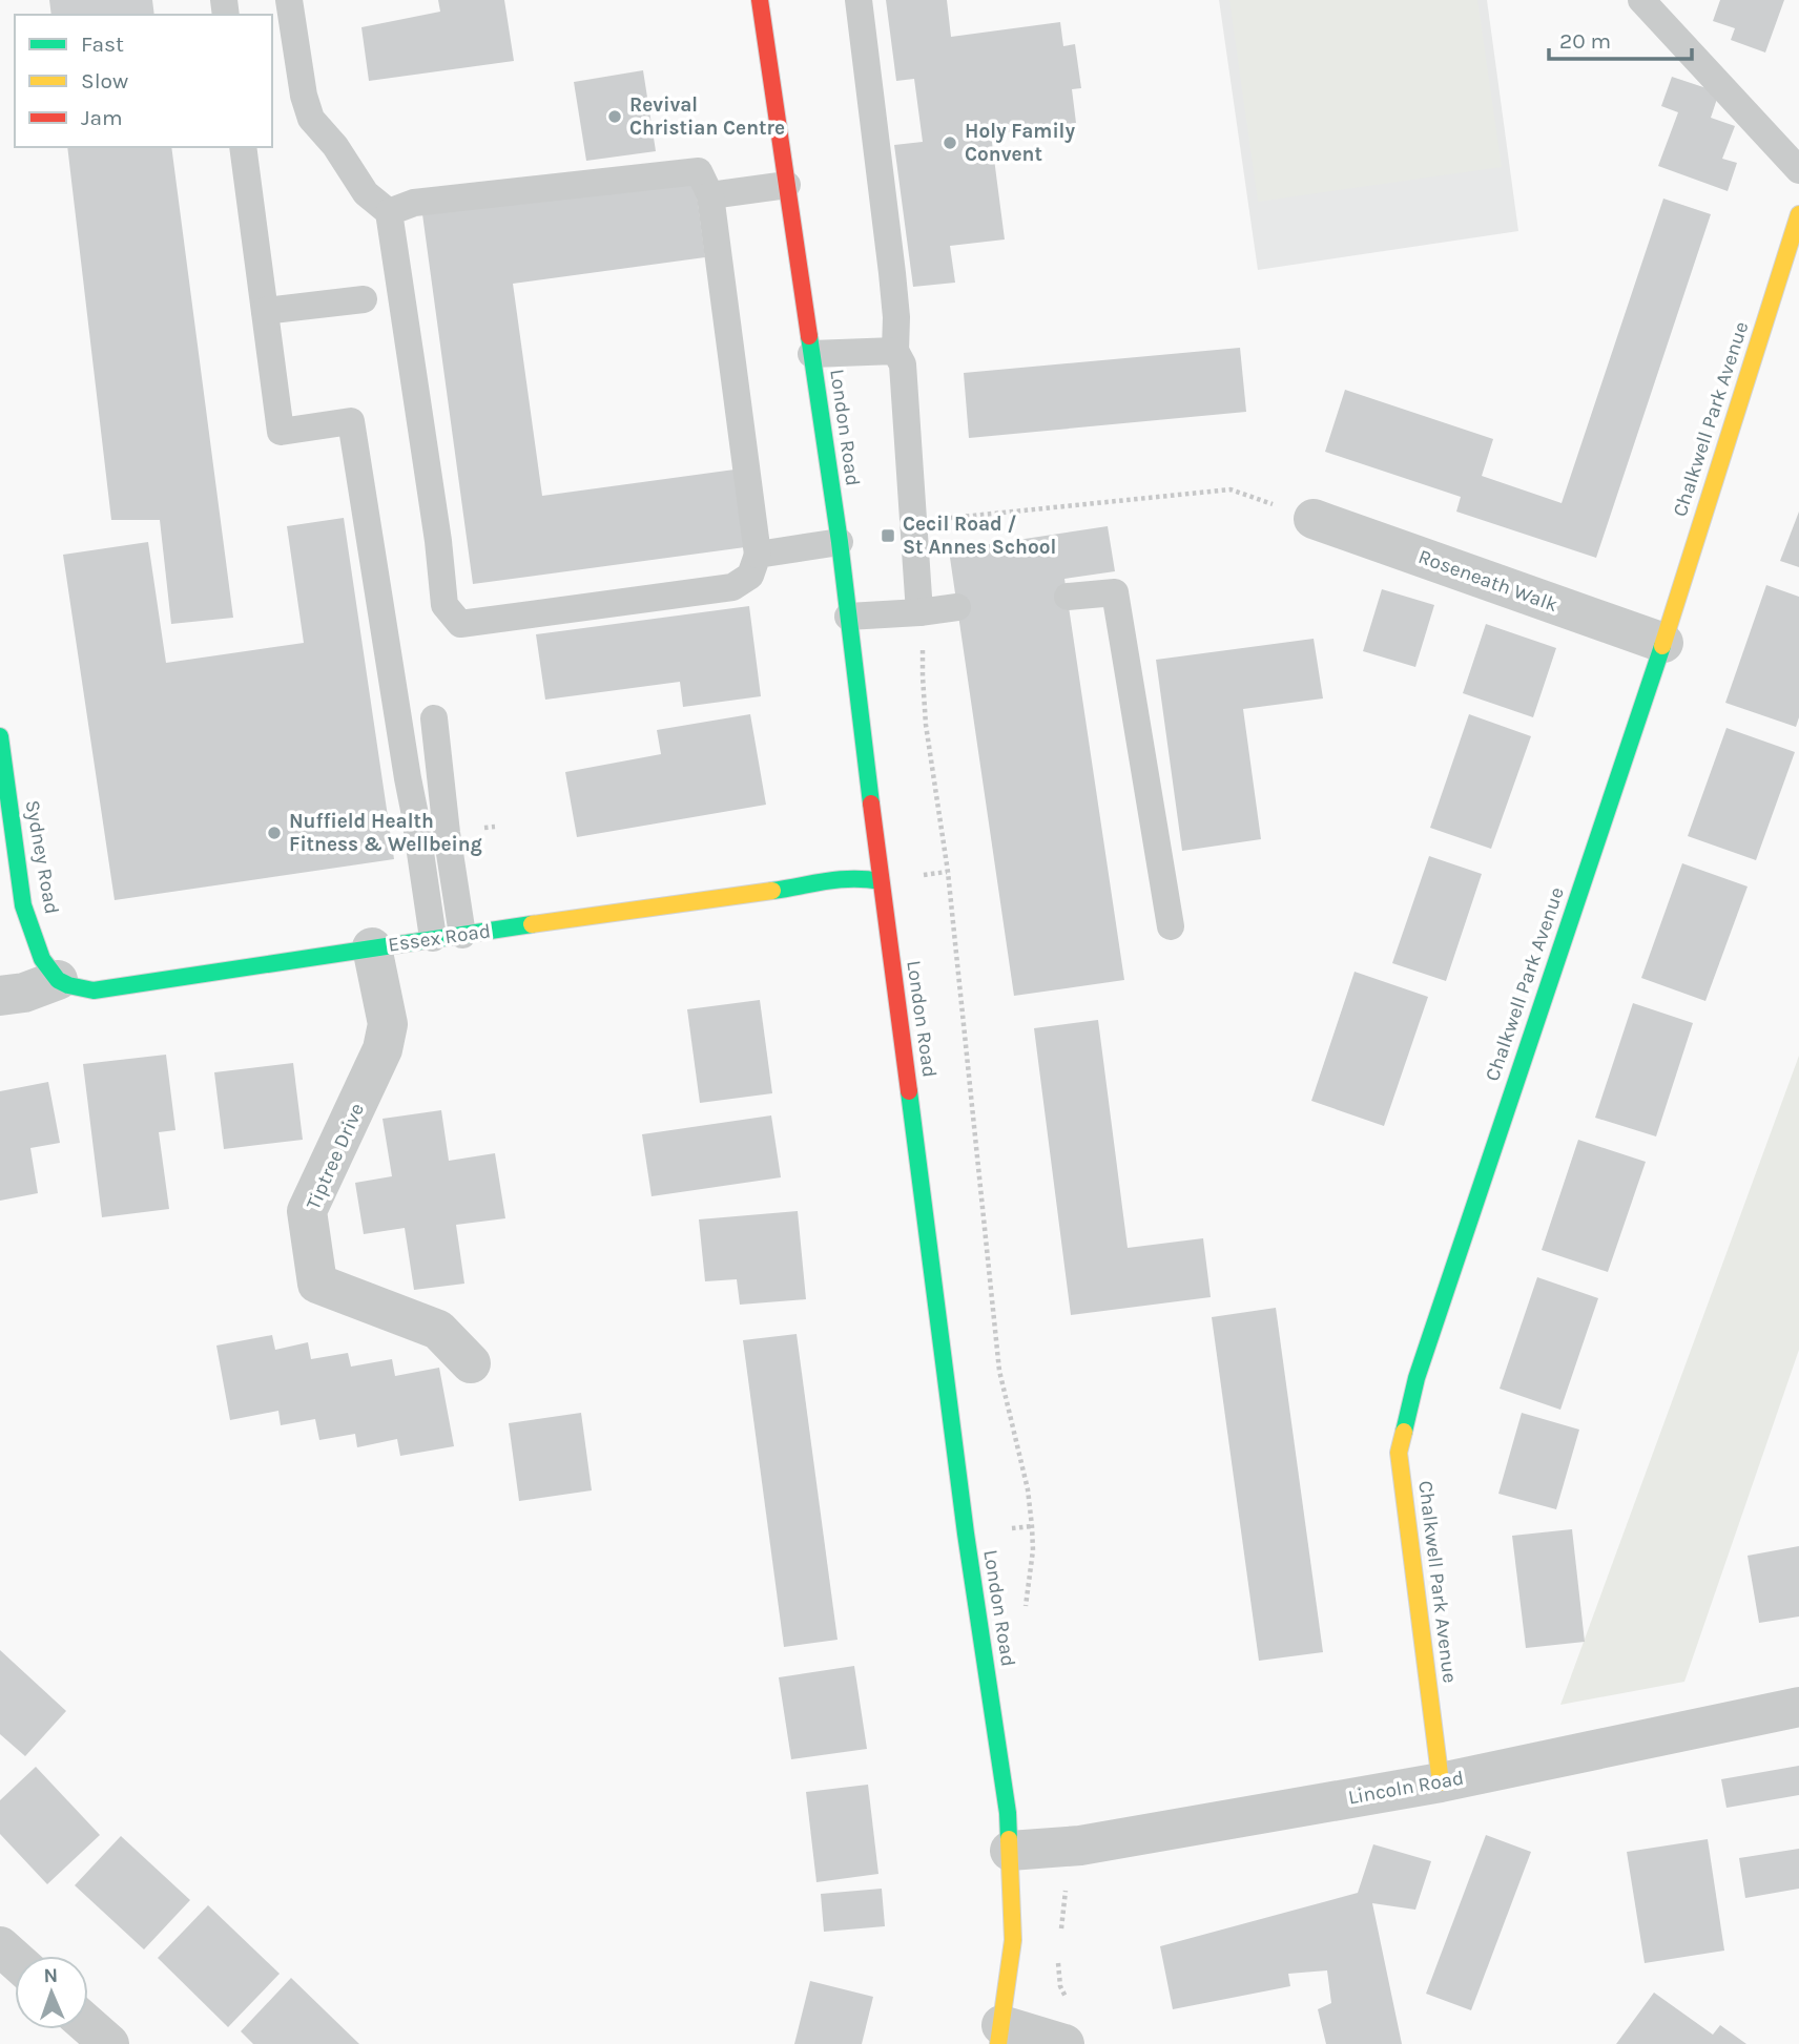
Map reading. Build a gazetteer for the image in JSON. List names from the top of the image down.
{
  "streets": {
    "street": [
      "Chalkwell Park Avenue",
      "London Road",
      "Roseneath Walk",
      "Sydney Road",
      "Essex Road",
      "Tiptree Drive",
      "Lincoln Road"
    ]
  },
  "crossings": [
    ["Chalkwell Park Avenue", "Roseneath Walk"],
    ["Chalkwell Park Avenue", "Lincoln Road"],
    ["London Road", "Essex Road"],
    ["London Road", "Lincoln Road"],
    ["Sydney Road", "Essex Road"],
    ["Essex Road", "Tiptree Drive"]
  ],
  "places": {
    "other": ["Revival Christian Centre", "Holy Family Convent", "Nuffield Health Fitness & Wellbeing"],
    "transit": ["Cecil Road / St Annes School"]
  },
  "legend": ["Fast", "Slow", "Jam"],
  "scale_bar": "20 m",
  "north": "top"
}
